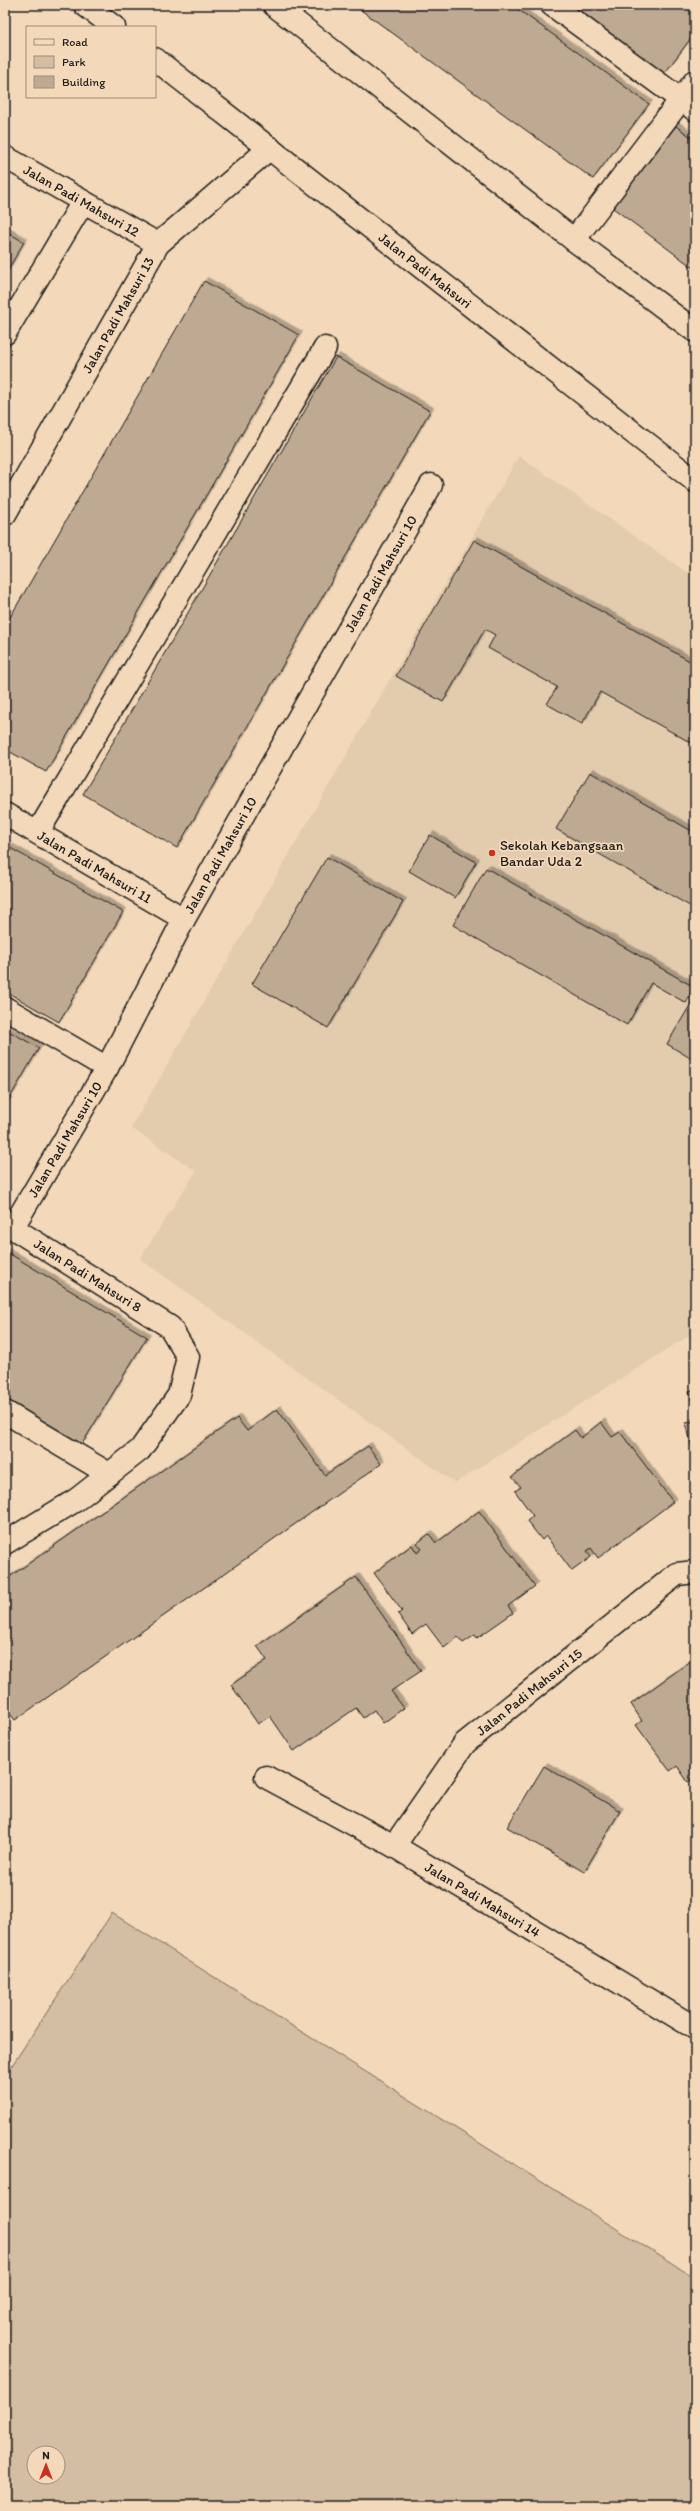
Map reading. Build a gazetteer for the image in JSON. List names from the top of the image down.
{
  "streets": {
    "street": [
      "Jalan Padi Mahsuri 12",
      "Jalan Padi Mahsuri",
      "Jalan Padi Mahsuri 13",
      "Jalan Padi Mahsuri 10",
      "Jalan Padi Mahsuri 11",
      "Jalan Padi Mahsuri 8",
      "Jalan Padi Mahsuri 15",
      "Jalan Padi Mahsuri 14"
    ]
  },
  "crossings": [
    ["Jalan Padi Mahsuri 12", "Jalan Padi Mahsuri 13"],
    ["Jalan Padi Mahsuri", "Jalan Padi Mahsuri 13"],
    ["Jalan Padi Mahsuri 10", "Jalan Padi Mahsuri 11"],
    ["Jalan Padi Mahsuri 10", "Jalan Padi Mahsuri 8"],
    ["Jalan Padi Mahsuri 15", "Jalan Padi Mahsuri 14"]
  ],
  "places": ["Sekolah Kebangsaan Bandar Uda 2"],
  "legend": ["Road", "Park", "Building"],
  "north": "top"
}
